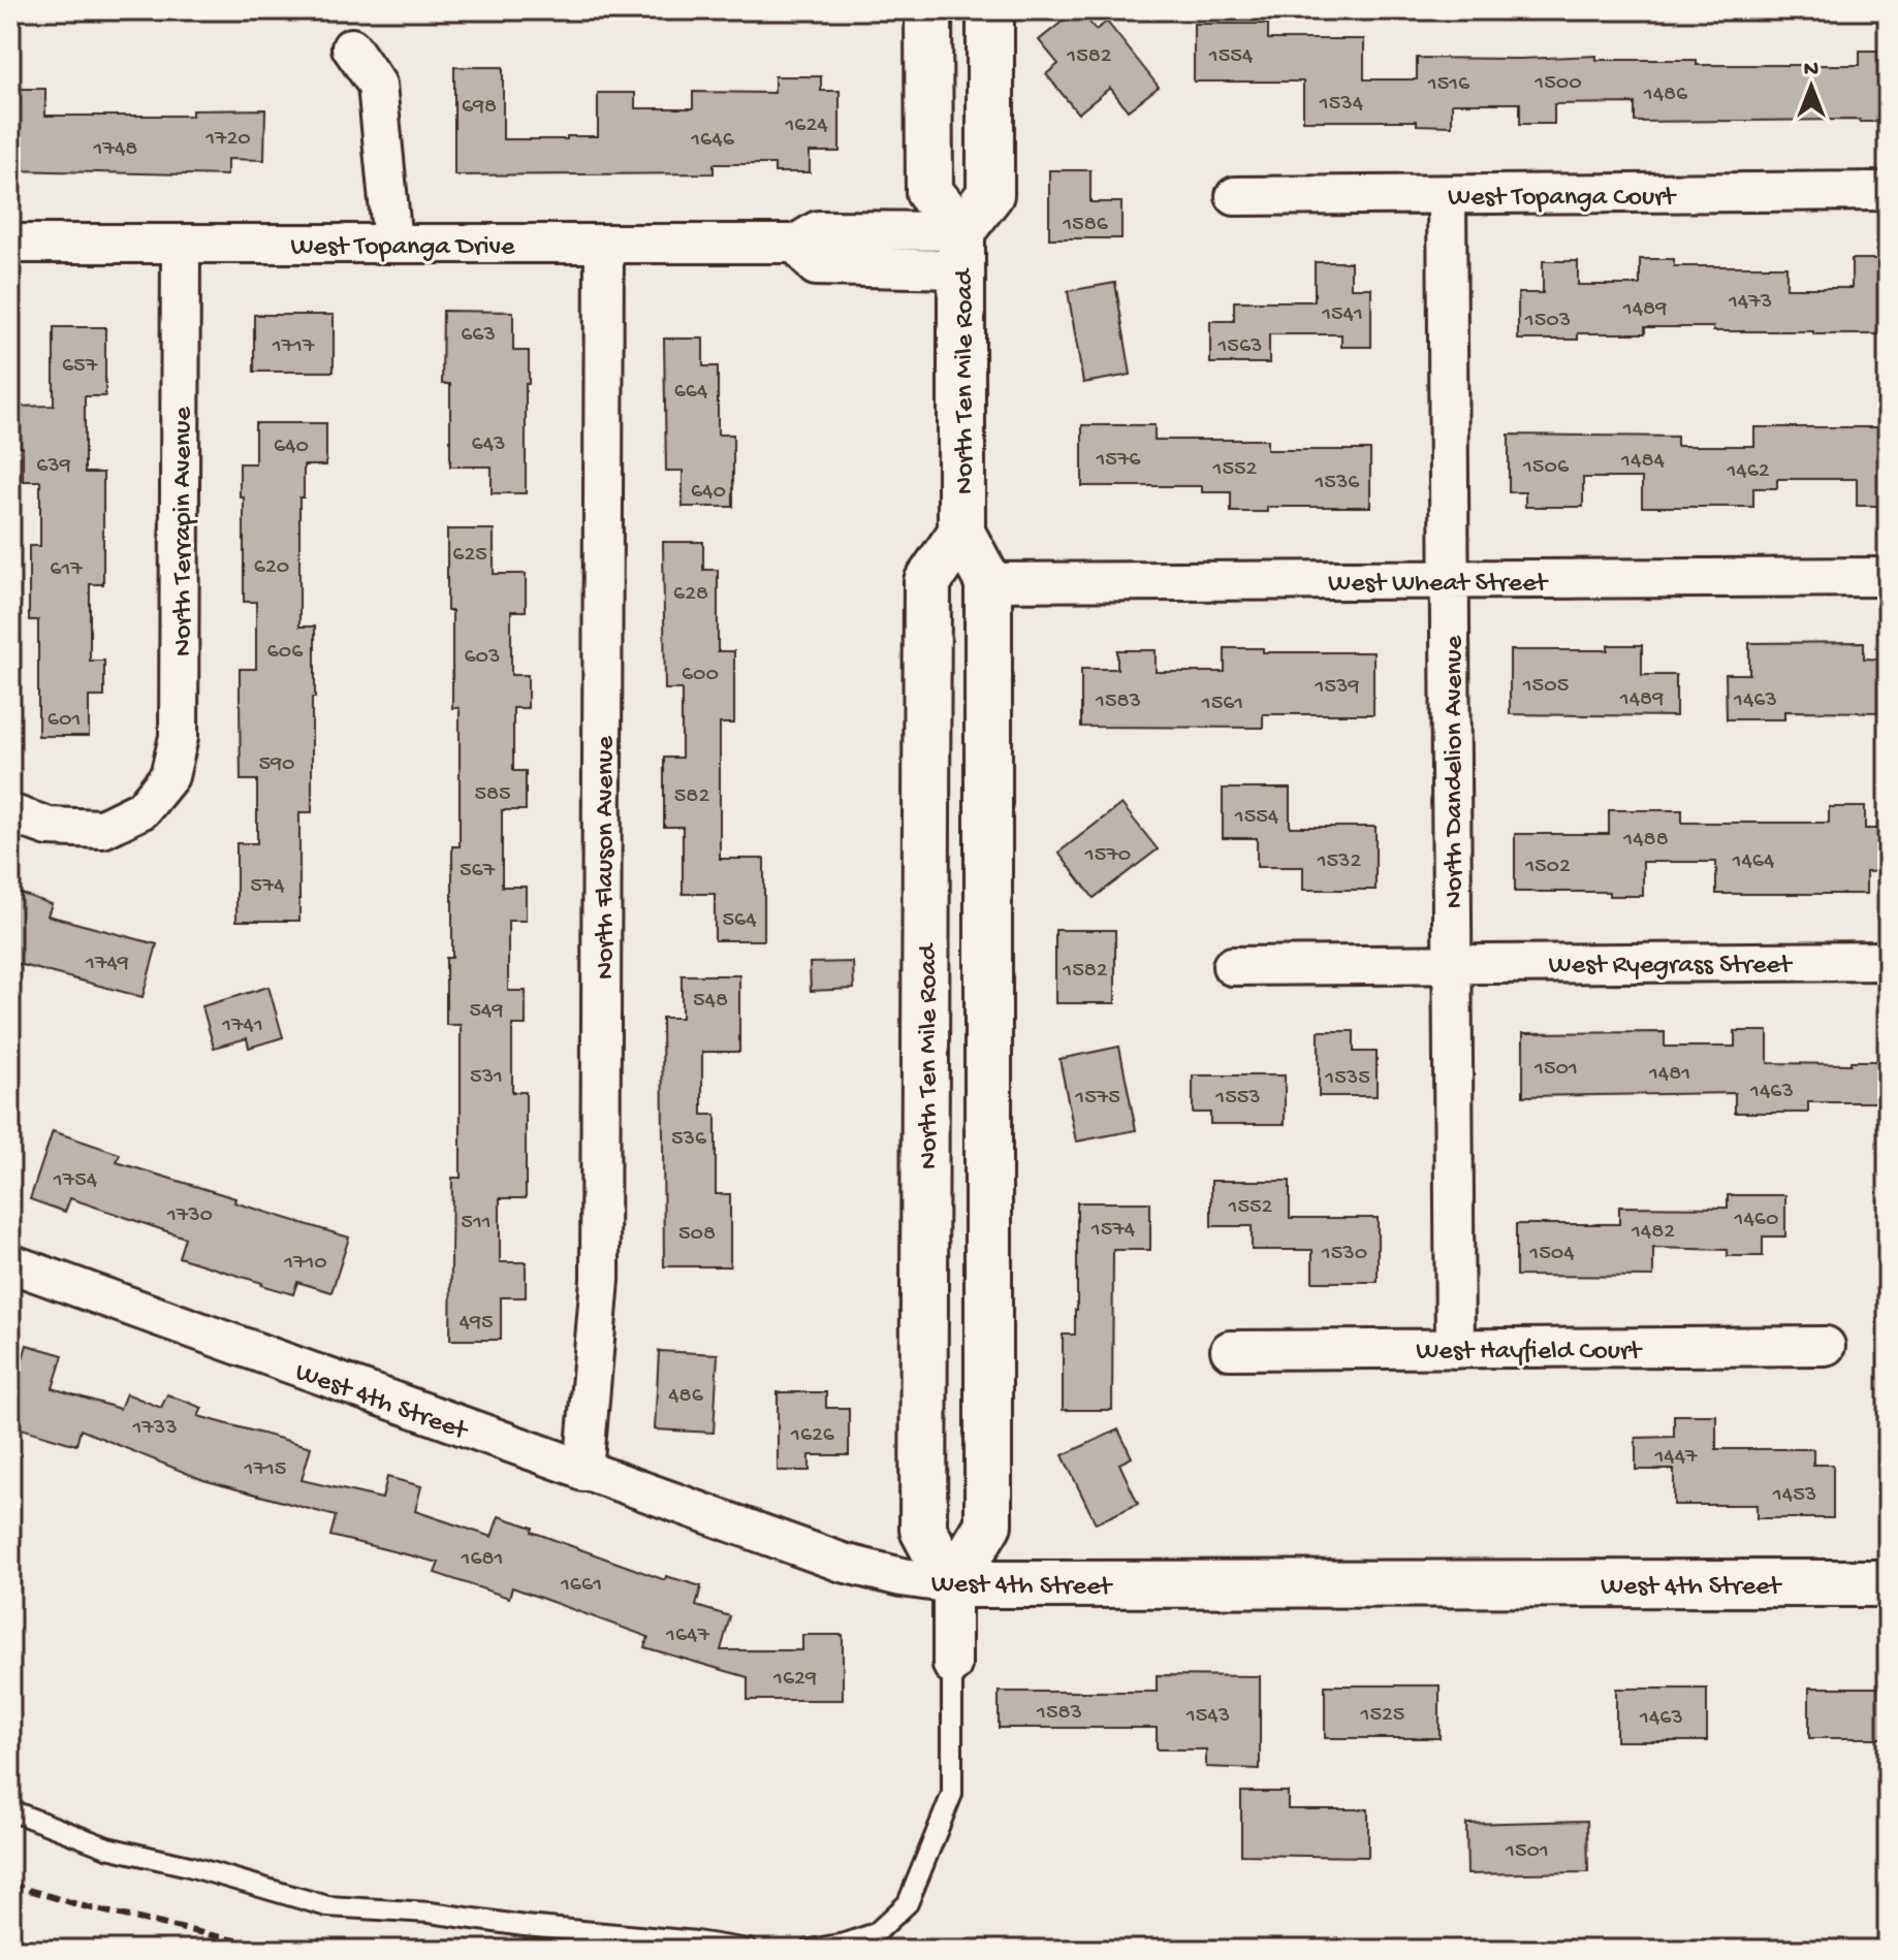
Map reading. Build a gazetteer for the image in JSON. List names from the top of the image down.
{
  "streets": {
    "main road": ["North Ten Mile Road", "West 4th Street"],
    "street": [
      "West Topanga Court",
      "West Topanga Drive",
      "North Terrapin Avenue",
      "West Wheat Street",
      "North Dandelion Avenue",
      "North Flauson Avenue",
      "West Ryegrass Street",
      "West Hayfield Court"
    ]
  },
  "crossings": [
    ["West Topanga Court", "North Dandelion Avenue"],
    ["West Topanga Drive", "North Ten Mile Road"],
    ["West Topanga Drive", "North Terrapin Avenue"],
    ["West Topanga Drive", "North Flauson Avenue"],
    ["North Ten Mile Road", "West Wheat Street"],
    ["North Ten Mile Road", "West 4th Street"],
    ["West Wheat Street", "North Dandelion Avenue"],
    ["North Dandelion Avenue", "West Ryegrass Street"],
    ["North Dandelion Avenue", "West Hayfield Court"],
    ["North Flauson Avenue", "West 4th Street"]
  ],
  "house_numbers": [
    "1582",
    "1554",
    "1500",
    "1516",
    "1486",
    "1534",
    "698",
    "1624",
    "1720",
    "1646",
    "1748",
    "1586",
    "1473",
    "1489",
    "1541",
    "1503",
    "663",
    "1717",
    "1563",
    "657",
    "664",
    "643",
    "640",
    "1576",
    "1484",
    "639",
    "1506",
    "1552",
    "1462",
    "1536",
    "640",
    "625",
    "620",
    "617",
    "628",
    "606",
    "603",
    "600",
    "1505",
    "1539",
    "1489",
    "1463",
    "1583",
    "1561",
    "601",
    "590",
    "585",
    "582",
    "1554",
    "1488",
    "1570",
    "1532",
    "1464",
    "1502",
    "567",
    "574",
    "564",
    "1749",
    "1582",
    "548",
    "549",
    "1741",
    "1501",
    "1481",
    "531",
    "1535",
    "1463",
    "1575",
    "1553",
    "536",
    "1754",
    "1552",
    "1730",
    "1460",
    "511",
    "1574",
    "1482",
    "508",
    "1530",
    "1504",
    "1710",
    "495",
    "486",
    "1733",
    "1626",
    "1447",
    "1715",
    "1453",
    "1681",
    "1661",
    "1647",
    "1629",
    "1583",
    "1525",
    "1543",
    "1463",
    "1501"
  ],
  "north": "top"
}
